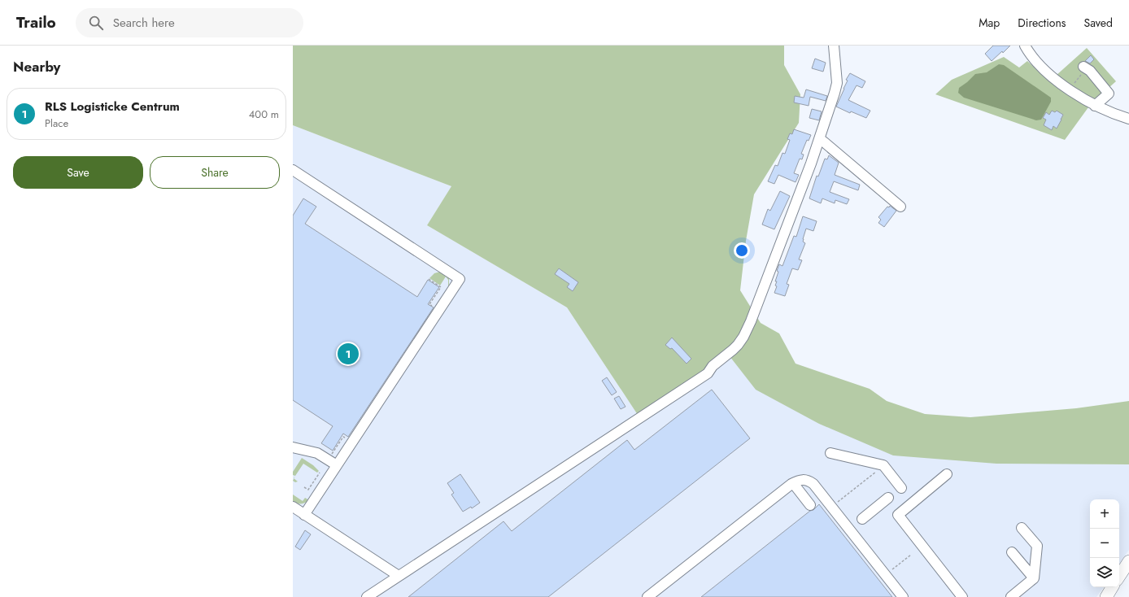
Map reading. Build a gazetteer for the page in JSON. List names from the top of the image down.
{
  "page": {
    "header": "Trailo",
    "search": "Search here",
    "nav": ["Map", "Directions", "Saved"],
    "heading": "Nearby",
    "list": [
      {
        "mark": "1",
        "name": "RLS Logisticke Centrum",
        "note": "Place",
        "value": "400 m"
      }
    ],
    "buttons": ["Save", "Share"],
    "pins": "1",
    "map_buttons": ["+", "−"]
  }
}
